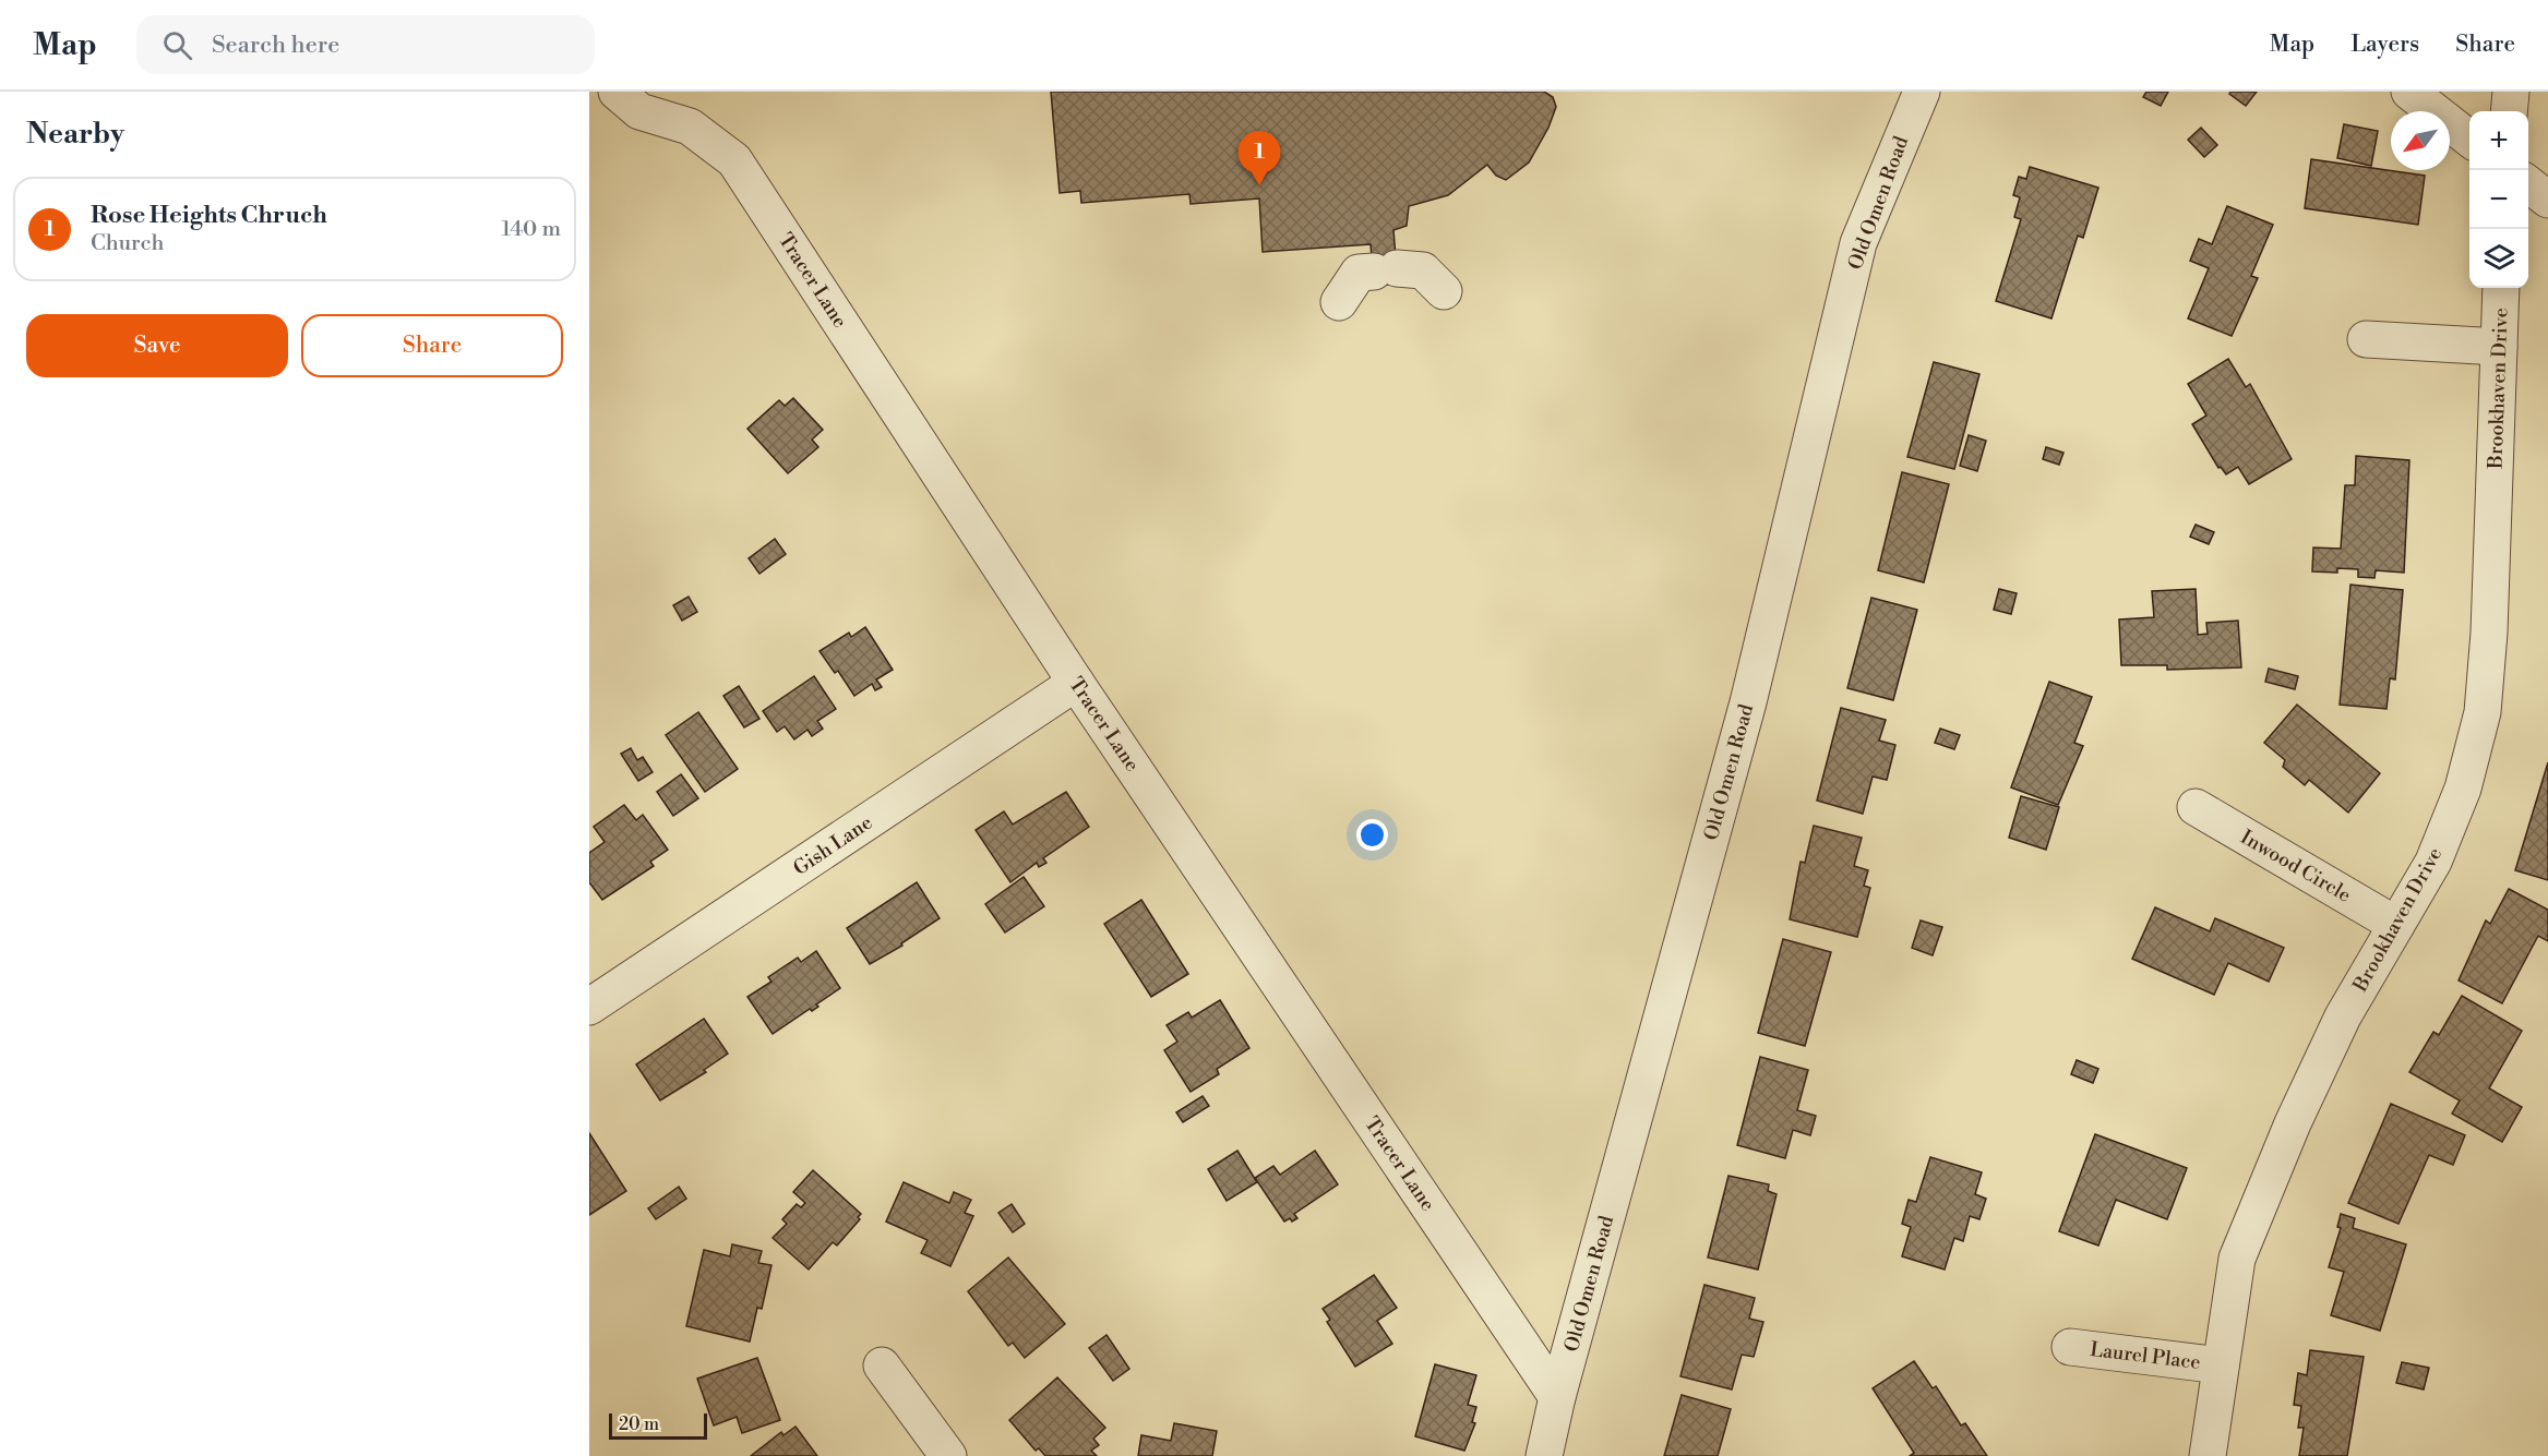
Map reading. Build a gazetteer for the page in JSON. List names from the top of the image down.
{
  "streets": {
    "street": [
      "Old Omen Road",
      "Tracer Lane",
      "Brookhaven Drive",
      "Gish Lane",
      "Inwood Circle",
      "Laurel Place"
    ]
  },
  "crossings": [
    ["Old Omen Road", "Tracer Lane"],
    ["Tracer Lane", "Gish Lane"],
    ["Brookhaven Drive", "Inwood Circle"],
    ["Brookhaven Drive", "Laurel Place"]
  ],
  "scale_bar": "20 m",
  "north": "bottom left",
  "page": {
    "header": "Map",
    "search": "Search here",
    "nav": ["Map", "Layers", "Share"],
    "heading": "Nearby",
    "map_buttons": ["+", "−"],
    "pins": "1",
    "list": [
      {
        "mark": "1",
        "name": "Rose Heights Chruch",
        "note": "Church",
        "value": "140 m"
      }
    ],
    "buttons": ["Save", "Share"],
    "scale": "20 m"
  }
}
